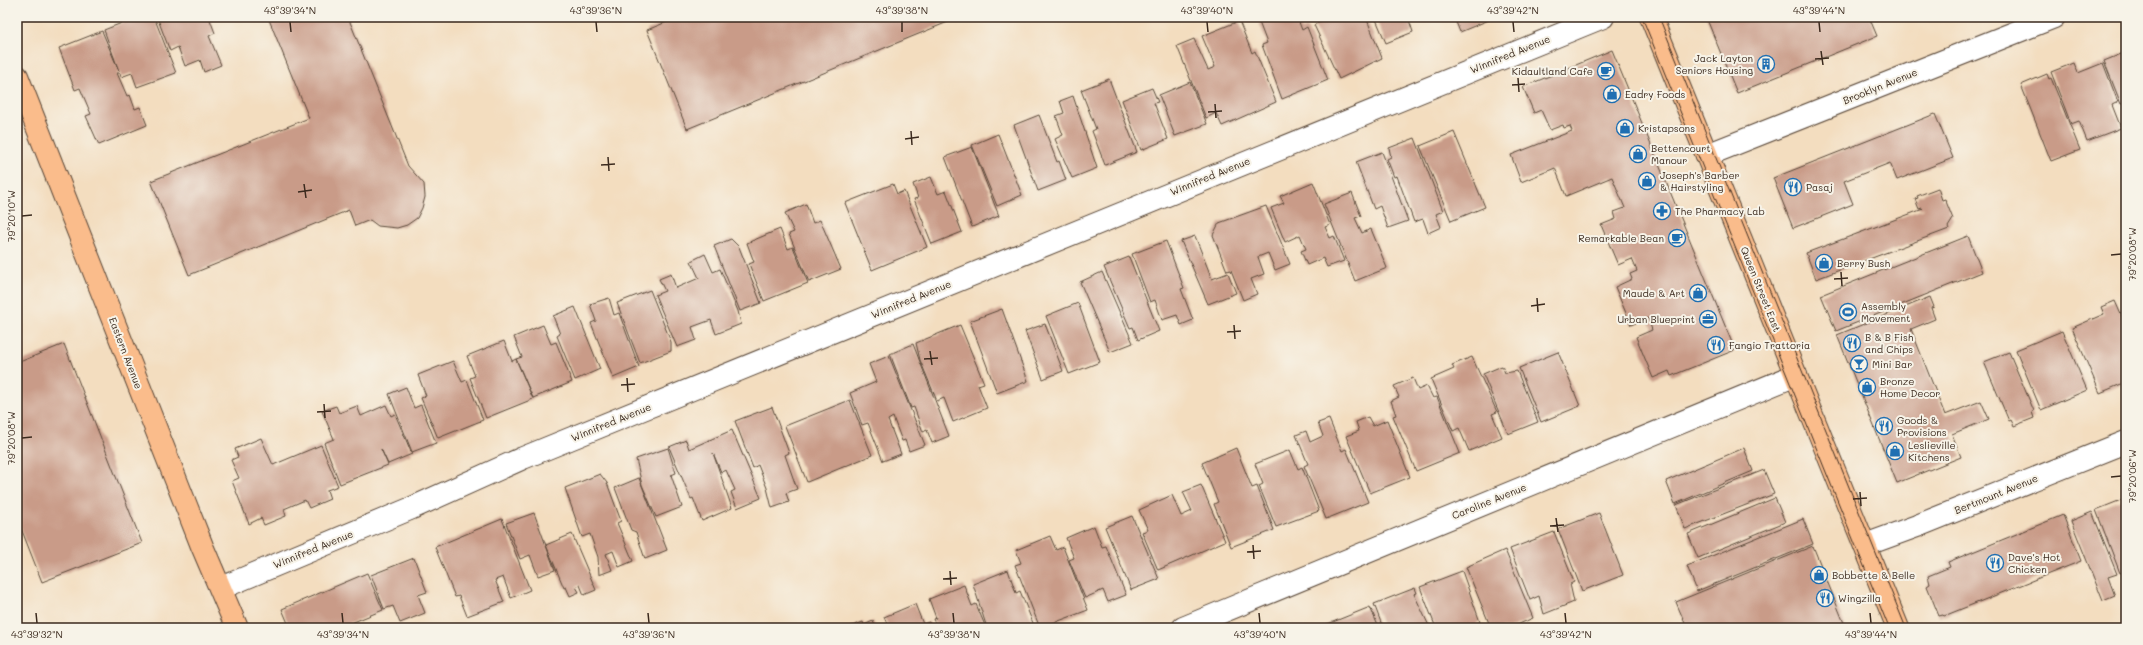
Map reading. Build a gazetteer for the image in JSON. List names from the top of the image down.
{
  "streets": {
    "main road": ["Queen Street East", "Eastern Avenue"],
    "street": [
      "Winnifred Avenue",
      "Brooklyn Avenue",
      "Bertmount Avenue",
      "Caroline Avenue"
    ]
  },
  "crossings": [
    ["Winnifred Avenue", "Eastern Avenue"],
    ["Brooklyn Avenue", "Queen Street East"],
    ["Queen Street East", "Bertmount Avenue"],
    ["Queen Street East", "Caroline Avenue"]
  ],
  "places": {
    "building": ["Jack Layton Seniors Housing"],
    "cafe": ["Kidaultland Cafe", "Remarkable Bean"],
    "shop": [
      "Eadry Foods",
      "Kristapsons",
      "Bettencourt Manour",
      "Joseph's Barber & Hairstyling",
      "Berry Bush",
      "Maude & Art",
      "Bronze Home Decor",
      "Leslieville Kitchens",
      "Bobbette & Belle"
    ],
    "restaurant": [
      "Pasaj",
      "B & B Fish and Chips",
      "Fangio Trattoria",
      "Goods & Provisions",
      "Dave's Hot Chicken",
      "Wingzilla"
    ],
    "pharmacy": ["The Pharmacy Lab"],
    "sports": ["Assembly Movement"],
    "office": ["Urban Blueprint"],
    "bar": ["Mini Bar"]
  },
  "coordinates": [
    "43°39'34\"N",
    "43°39'36\"N",
    "43°39'38\"N",
    "43°39'40\"N",
    "43°39'42\"N",
    "43°39'44\"N",
    "79°20'10\"W",
    "79°20'08\"W",
    "79°20'06\"W",
    "43°39'32\"N"
  ]
}
